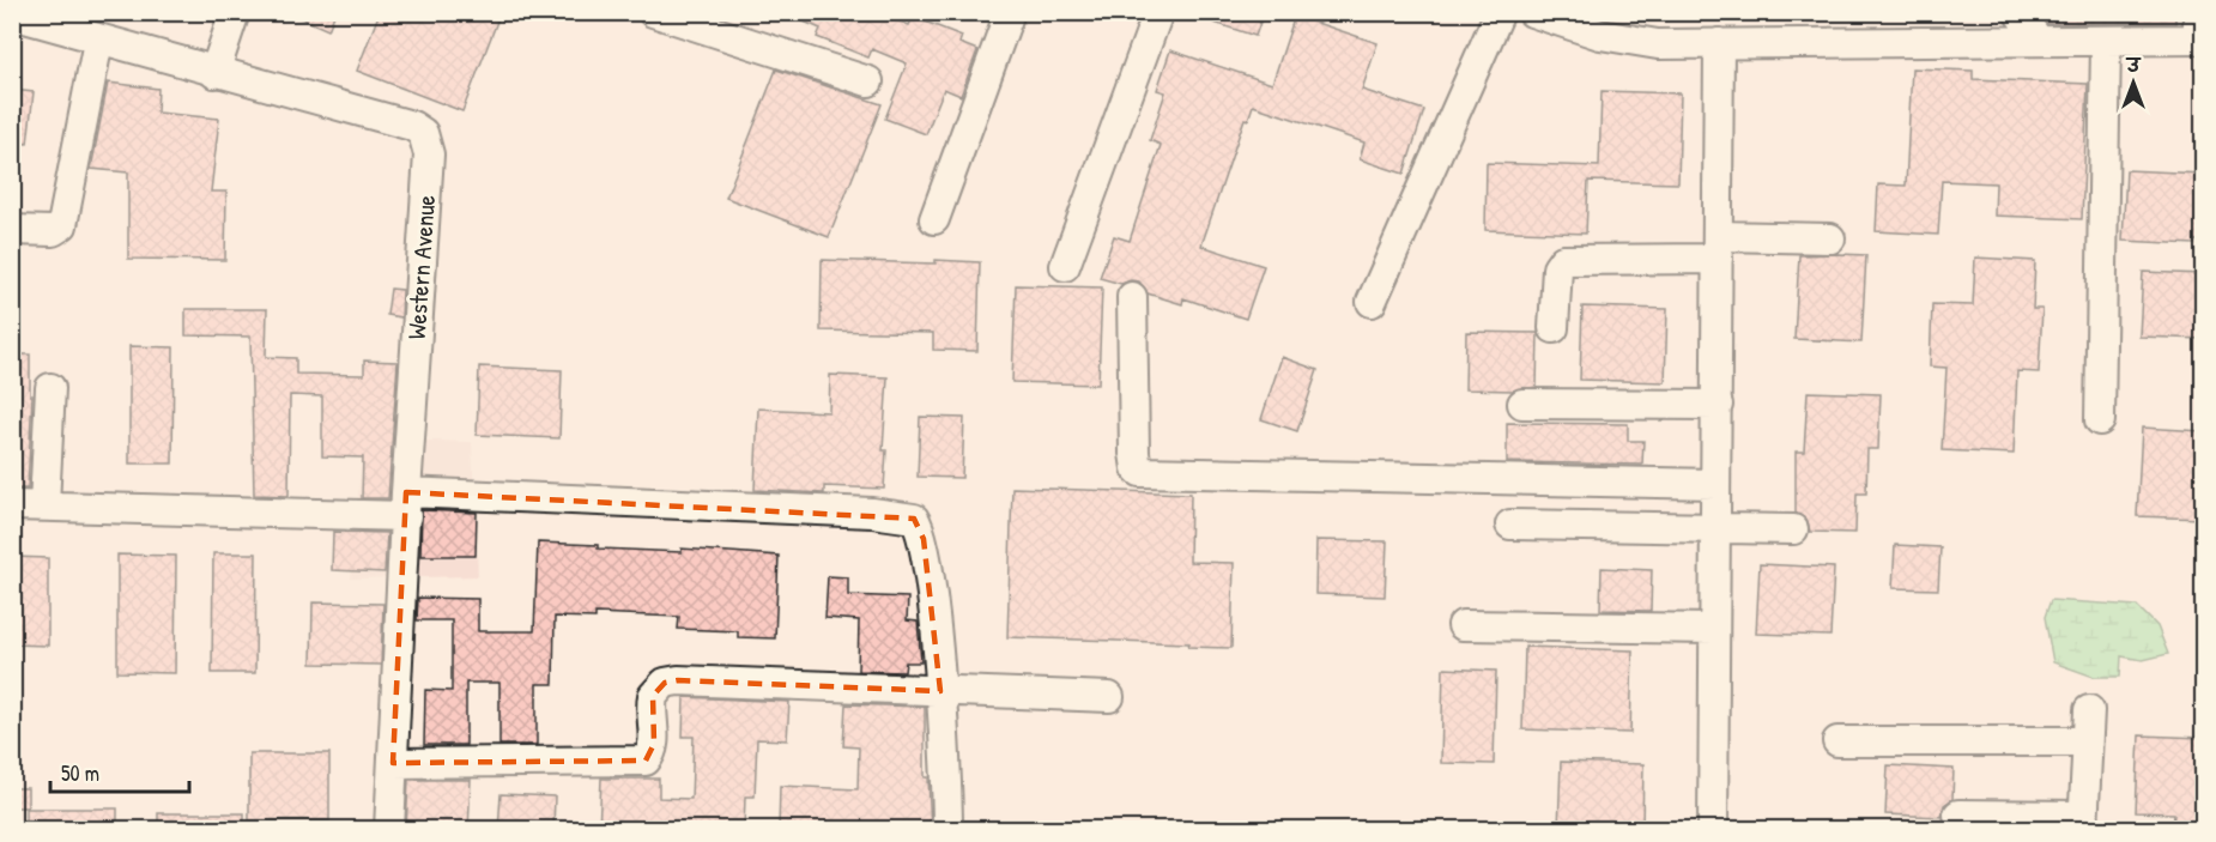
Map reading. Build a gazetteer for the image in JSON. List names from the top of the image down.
{
  "streets": {
    "street": ["Western Avenue"]
  },
  "scale_bar": "50 m",
  "north": "top"
}
